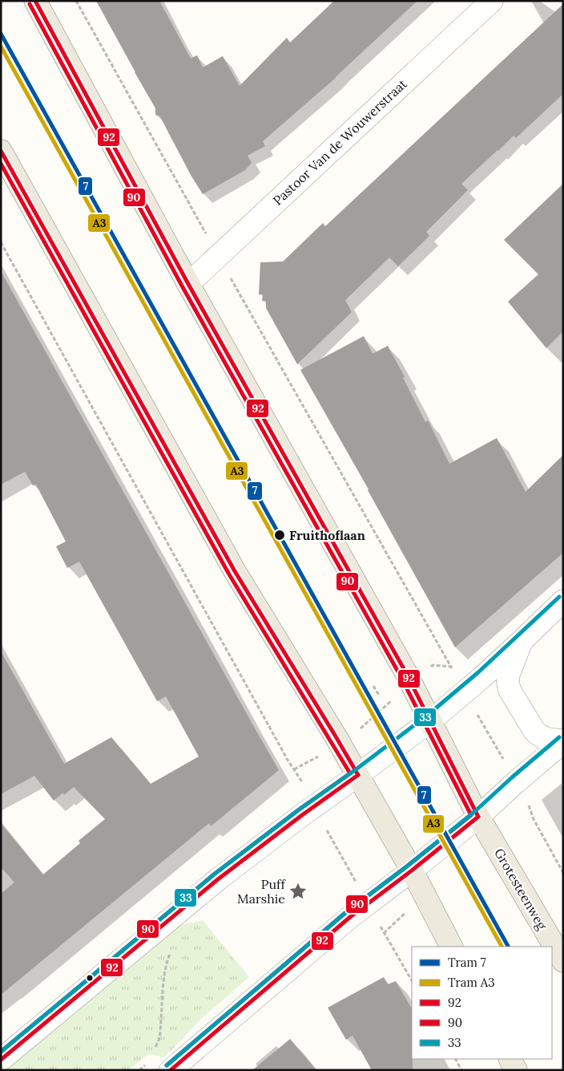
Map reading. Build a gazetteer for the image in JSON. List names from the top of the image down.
{
  "streets": {
    "main road": ["Grotesteenweg"],
    "street": ["Pastoor Van de Wouwerstraat"]
  },
  "places": {
    "other": ["Fruithoflaan"],
    "place": ["Puff Marshie"]
  },
  "lines": [
    "transit line 92",
    "transit line 90",
    "tram line 7",
    "tram line A3",
    "transit line 33"
  ],
  "legend": [
    "Tram 7",
    "Tram A3",
    "92",
    "90",
    "33"
  ]
}
